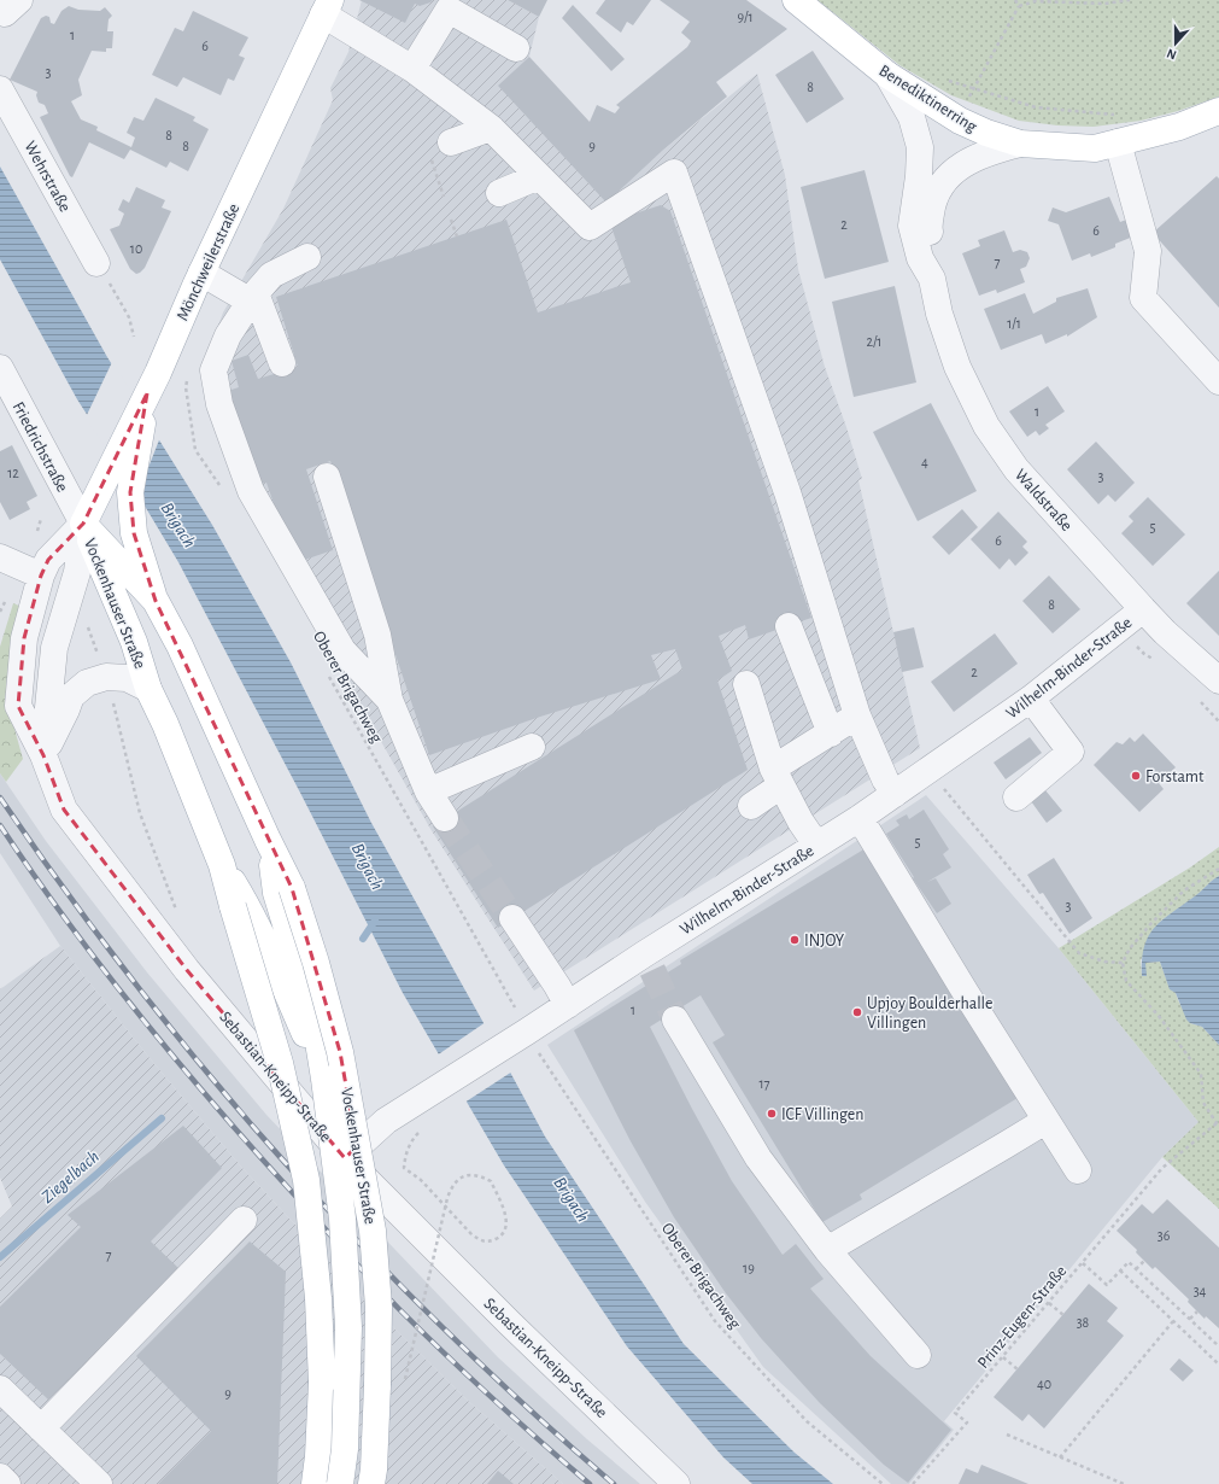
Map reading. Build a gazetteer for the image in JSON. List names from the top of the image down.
{
  "streets": {
    "main road": ["Benediktinerring", "Mönchweilerstraße", "Vockenhauser Straße"],
    "street": [
      "Wehrstraße",
      "Friedrichstraße",
      "Waldstraße",
      "Wilhelm-Binder-Straße",
      "Sebastian-Kneipp-Straße"
    ],
    "path": ["Oberer Brigachweg", "Prinz-Eugen-Straße"]
  },
  "crossings": [
    ["Benediktinerring", "Waldstraße"],
    ["Mönchweilerstraße", "Friedrichstraße"],
    ["Mönchweilerstraße", "Vockenhauser Straße"],
    ["Mönchweilerstraße", "Sebastian-Kneipp-Straße"],
    ["Friedrichstraße", "Vockenhauser Straße"],
    ["Friedrichstraße", "Sebastian-Kneipp-Straße"],
    ["Waldstraße", "Wilhelm-Binder-Straße"],
    ["Vockenhauser Straße", "Sebastian-Kneipp-Straße"],
    ["Wilhelm-Binder-Straße", "Oberer Brigachweg"],
    ["Wilhelm-Binder-Straße", "Sebastian-Kneipp-Straße"]
  ],
  "water": ["Brigach", "Ziegelbach"],
  "places": [
    "Forstamt",
    "INJOY",
    "Upjoy Boulderhalle Villingen",
    "ICF Villingen"
  ],
  "house_numbers": [
    "9/1",
    "1",
    "6",
    "3",
    "8",
    "8",
    "8",
    "9",
    "2",
    "6",
    "10",
    "7",
    "1/1",
    "2/1",
    "1",
    "4",
    "12",
    "3",
    "5",
    "6",
    "8",
    "2",
    "5",
    "3",
    "1",
    "17",
    "36",
    "7",
    "19",
    "34",
    "38",
    "40",
    "9"
  ],
  "north": "bottom"
}
